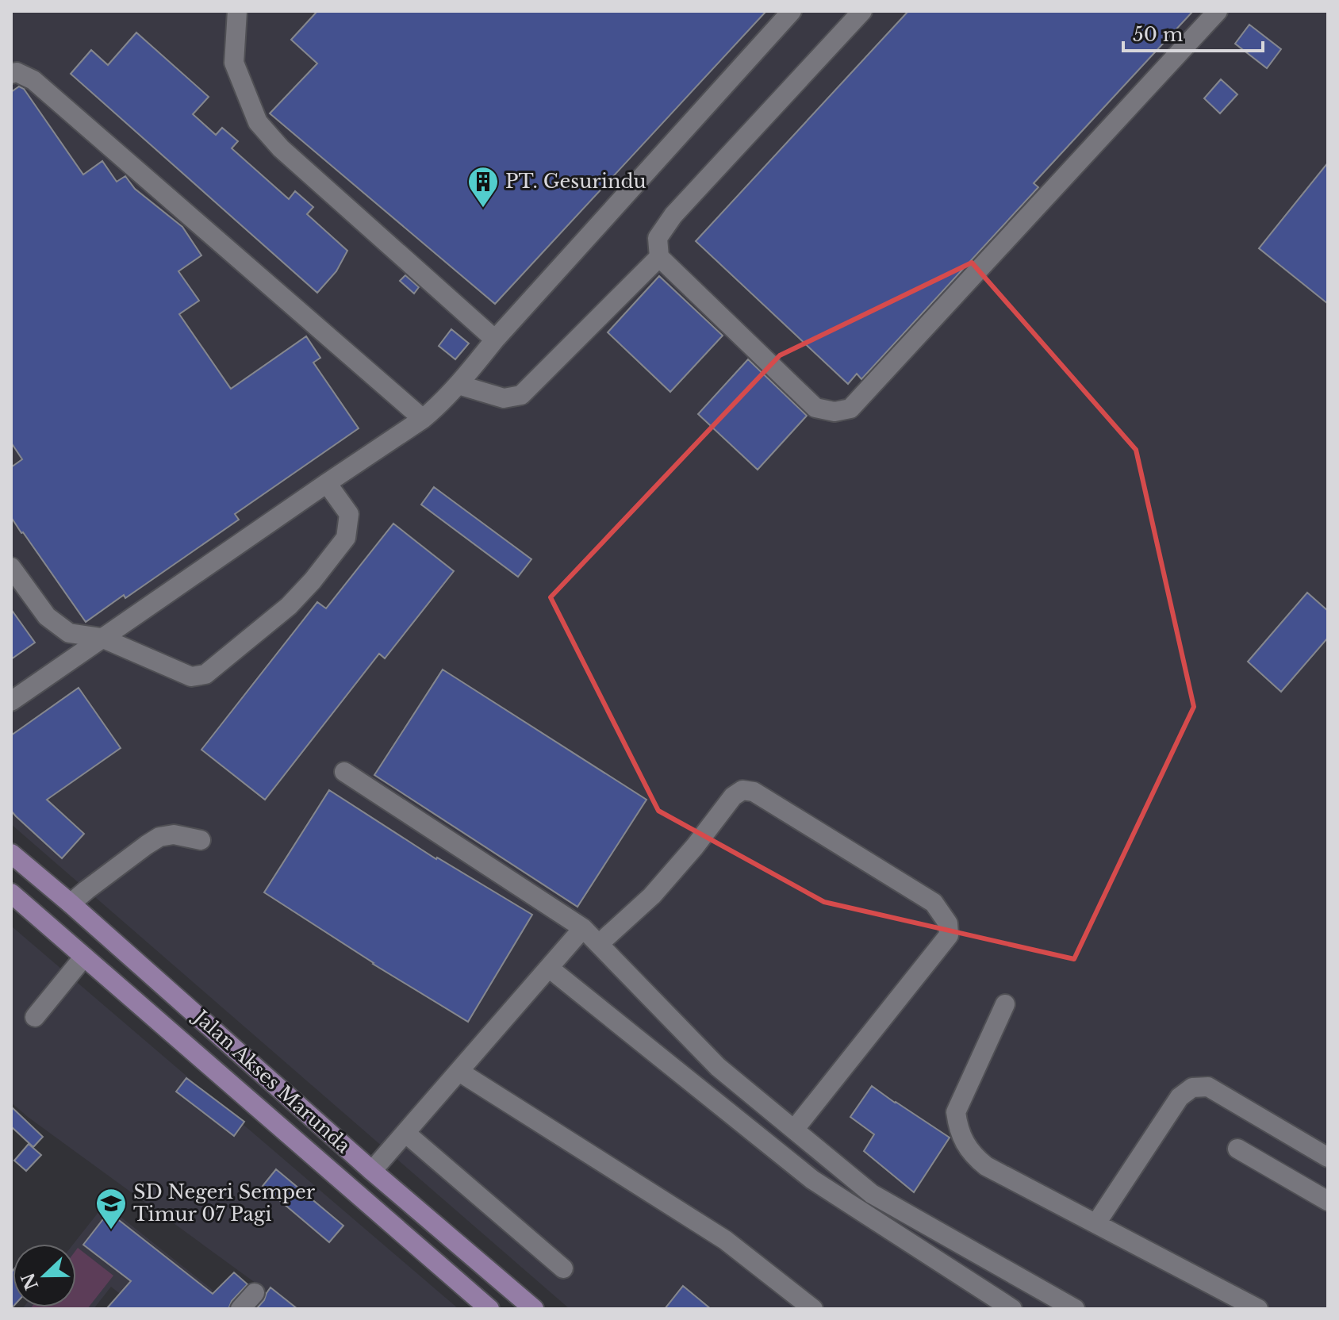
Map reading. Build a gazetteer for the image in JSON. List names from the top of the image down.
{
  "streets": {
    "main road": ["Jalan Akses Marunda"]
  },
  "places": {
    "building": ["PT. Gesurindu"],
    "school or university": ["SD Negeri Semper Timur 07 Pagi"]
  },
  "scale_bar": "50 m",
  "north": "left"
}
